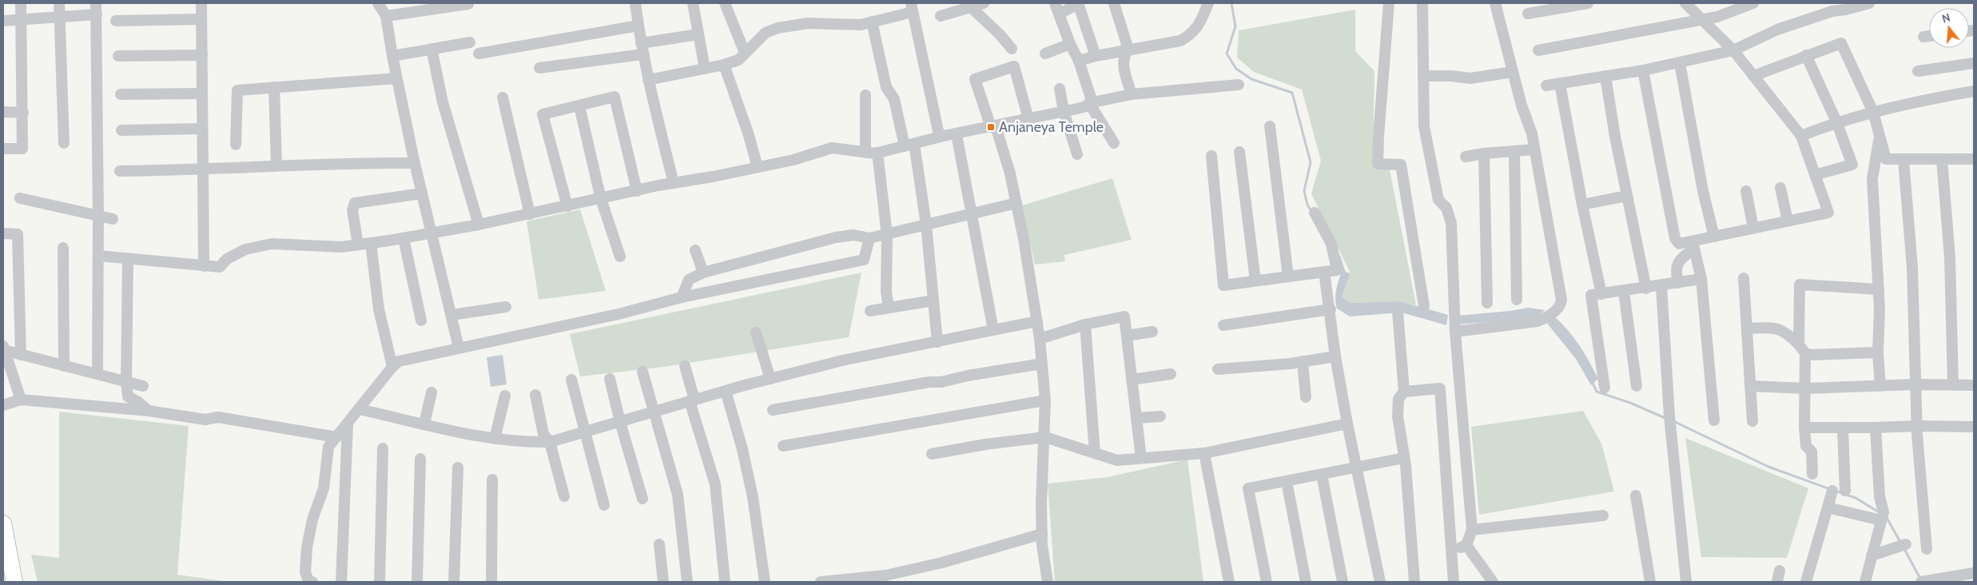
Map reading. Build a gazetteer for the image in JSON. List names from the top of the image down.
{
  "places": {
    "transit": ["Anjaneya Temple"]
  },
  "north": "top"
}
